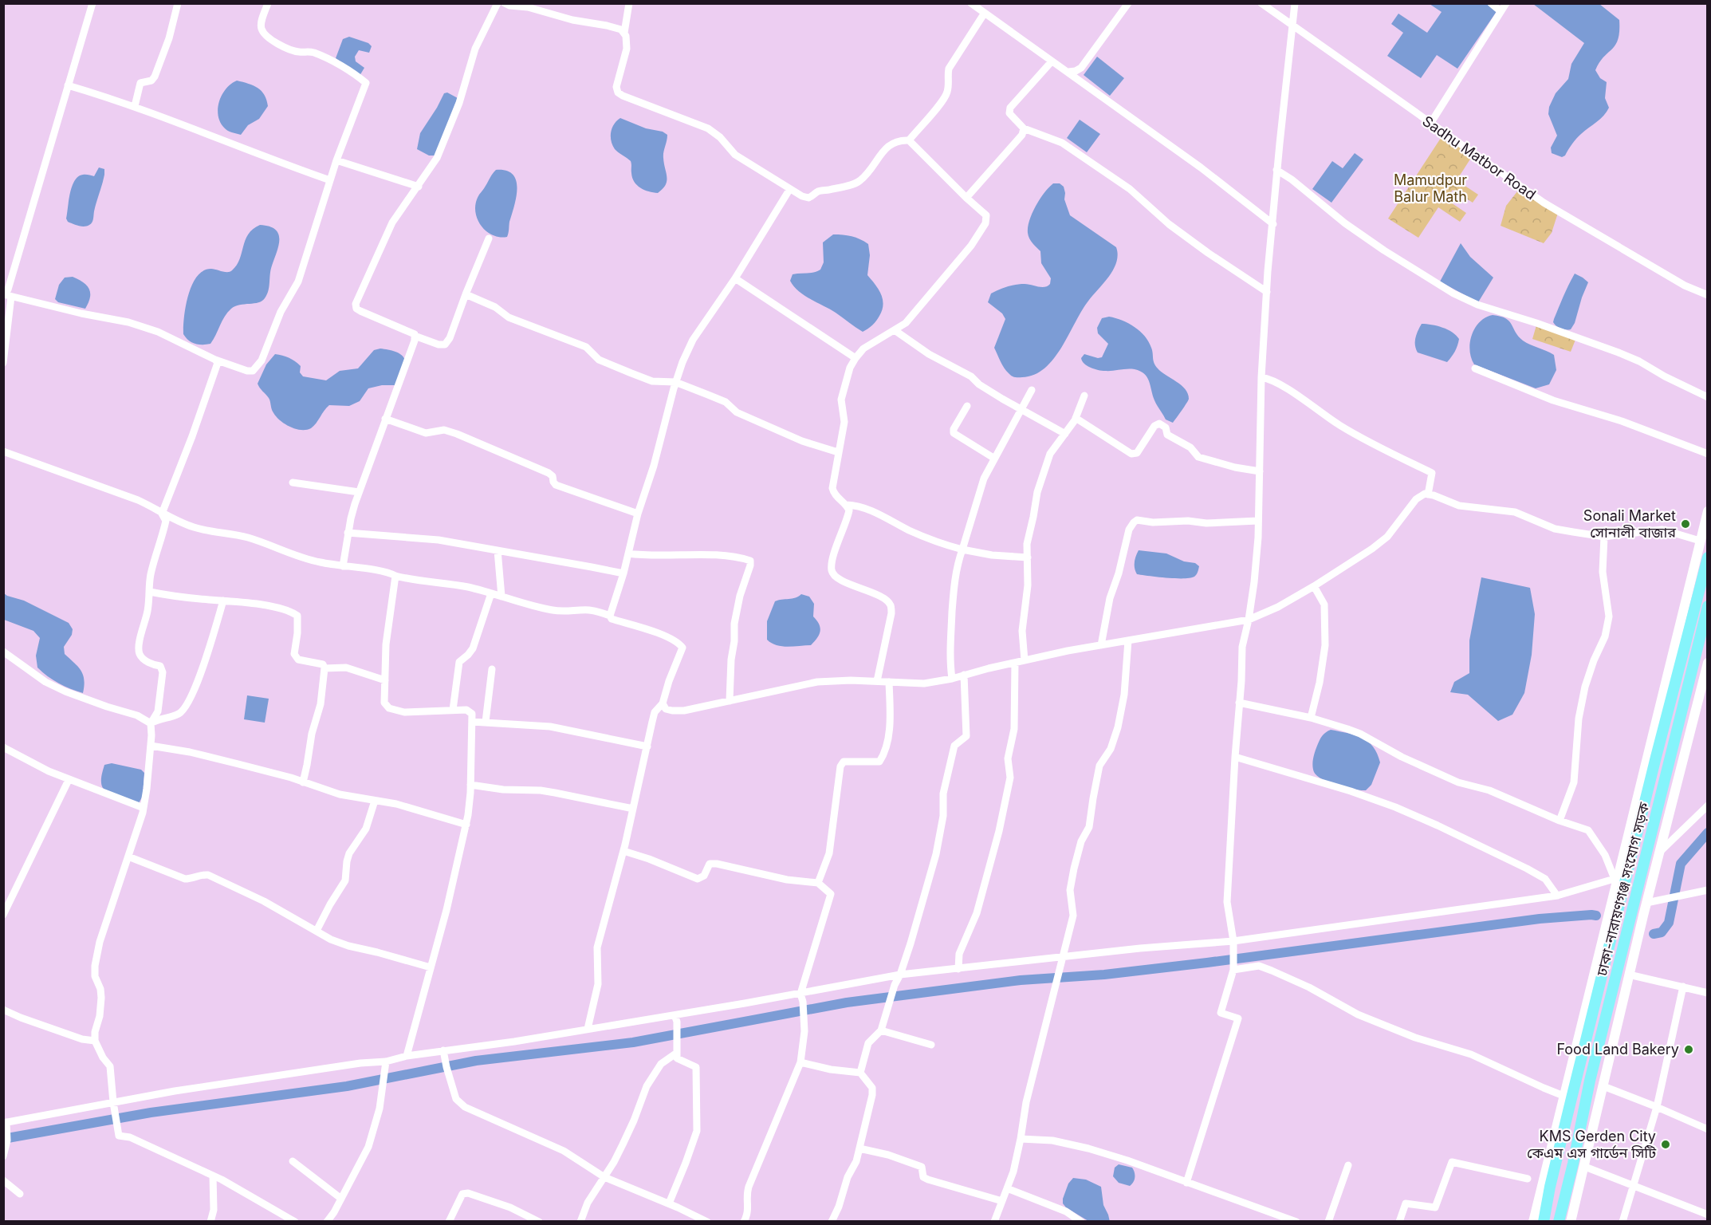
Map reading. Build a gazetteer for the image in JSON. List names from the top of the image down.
{
  "streets": {
    "main road": ["ঢাকা-নারায়ণগঞ্জ সংযোগ সড়ক"],
    "street": ["Sadhu Matbor Road"]
  },
  "parks": ["Mamudpur Balur Math"],
  "places": ["Sonali Market সোনালী বাজার", "Food Land Bakery", "KMS Gerden City কেএম এস গার্ডেন সিটি"]
}
